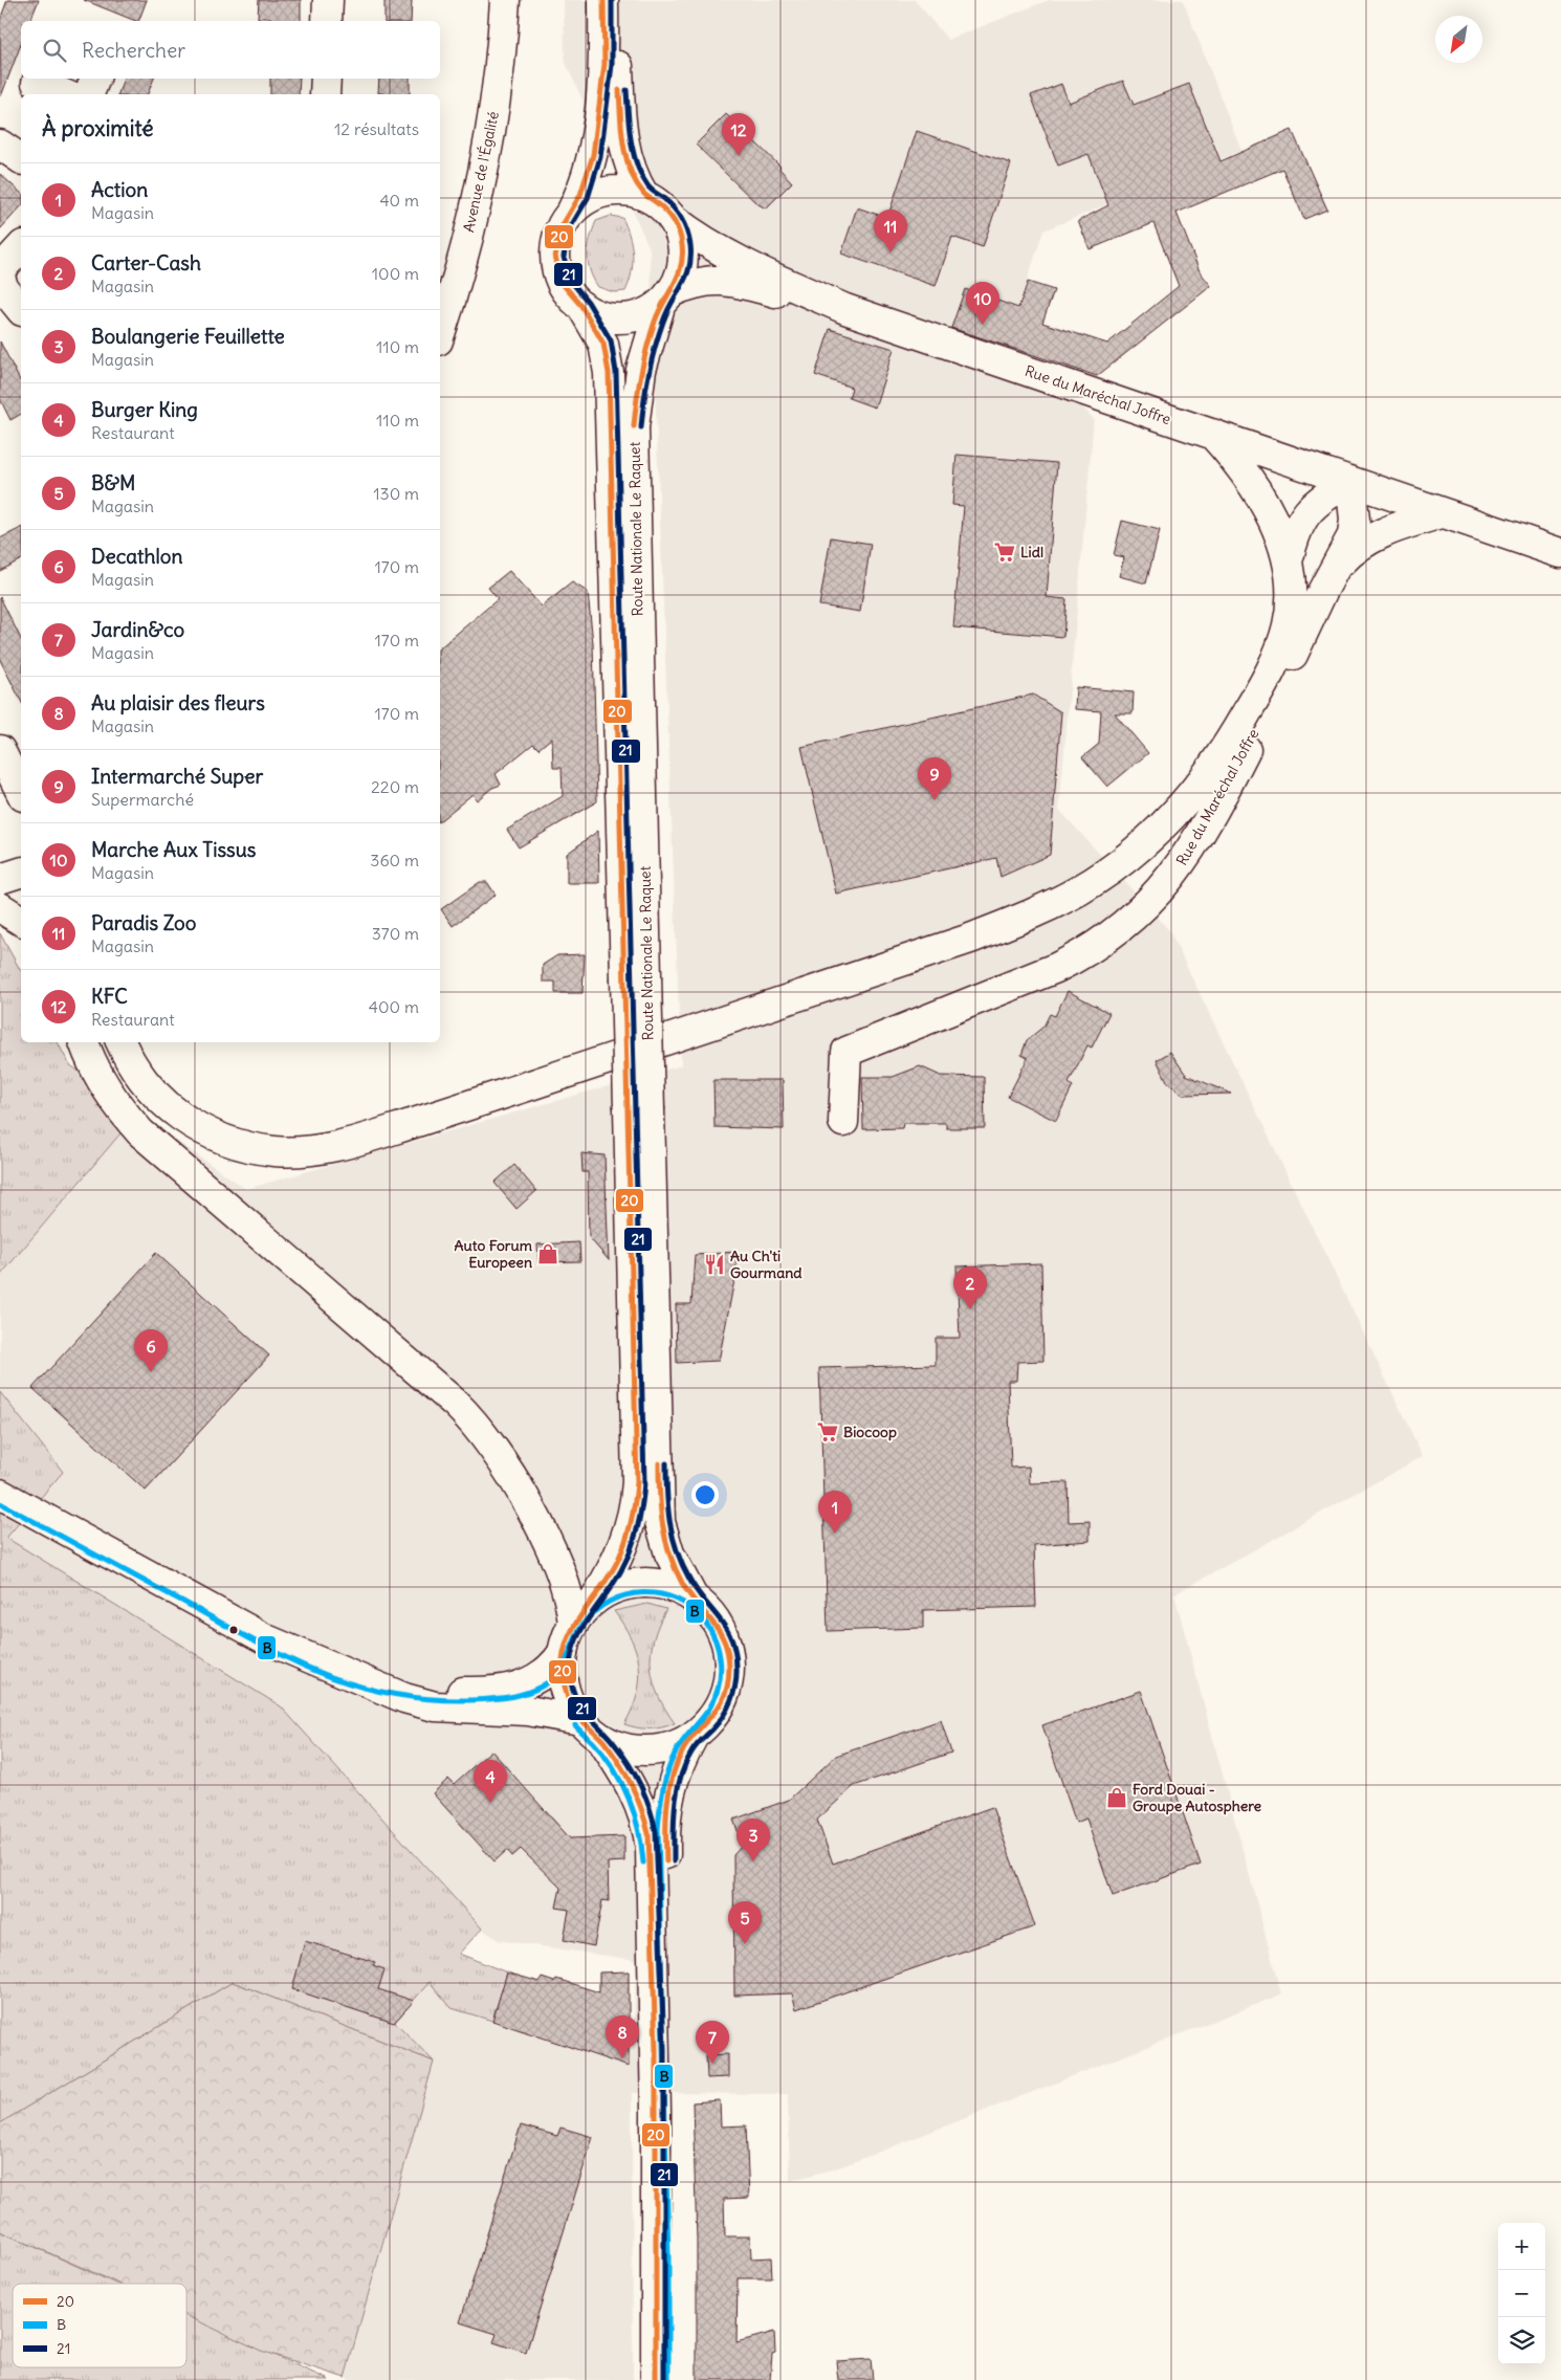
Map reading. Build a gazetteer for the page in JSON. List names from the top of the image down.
{
  "streets": {
    "street": ["Avenue de l'Égalité", "Rue du Maréchal Joffre", "Route Nationale Le Raquet"]
  },
  "crossings": [
    ["Rue du Maréchal Joffre", "Route Nationale Le Raquet"]
  ],
  "places": {
    "supermarket": ["Lidl", "Biocoop"],
    "shop": ["Auto Forum Europeen", "Ford Douai - Groupe Autosphere"],
    "restaurant": ["Au Ch'ti Gourmand"]
  },
  "lines": ["transit line 20", "transit line 21", "transit line B"],
  "legend": ["20", "B", "21"],
  "north": "bottom left",
  "page": {
    "search": "Rechercher",
    "heading": ["À proximité", "12 résultats"],
    "pins": [
      "12",
      "11",
      "10",
      "9",
      "2",
      "6",
      "1",
      "4",
      "3",
      "5",
      "8",
      "7"
    ],
    "list": [
      {
        "mark": "1",
        "name": "Action",
        "note": "Magasin",
        "value": "40 m"
      },
      {
        "mark": "2",
        "name": "Carter-Cash",
        "note": "Magasin",
        "value": "100 m"
      },
      {
        "mark": "3",
        "name": "Boulangerie Feuillette",
        "note": "Magasin",
        "value": "110 m"
      },
      {
        "mark": "4",
        "name": "Burger King",
        "note": "Restaurant",
        "value": "110 m"
      },
      {
        "mark": "5",
        "name": "B&M",
        "note": "Magasin",
        "value": "130 m"
      },
      {
        "mark": "6",
        "name": "Decathlon",
        "note": "Magasin",
        "value": "170 m"
      },
      {
        "mark": "7",
        "name": "Jardin&co",
        "note": "Magasin",
        "value": "170 m"
      },
      {
        "mark": "8",
        "name": "Au plaisir des fleurs",
        "note": "Magasin",
        "value": "170 m"
      },
      {
        "mark": "9",
        "name": "Intermarché Super",
        "note": "Supermarché",
        "value": "220 m"
      },
      {
        "mark": "10",
        "name": "Marche Aux Tissus",
        "note": "Magasin",
        "value": "360 m"
      },
      {
        "mark": "11",
        "name": "Paradis Zoo",
        "note": "Magasin",
        "value": "370 m"
      },
      {
        "mark": "12",
        "name": "KFC",
        "note": "Restaurant",
        "value": "400 m"
      }
    ],
    "map_buttons": ["+", "−"]
  }
}
